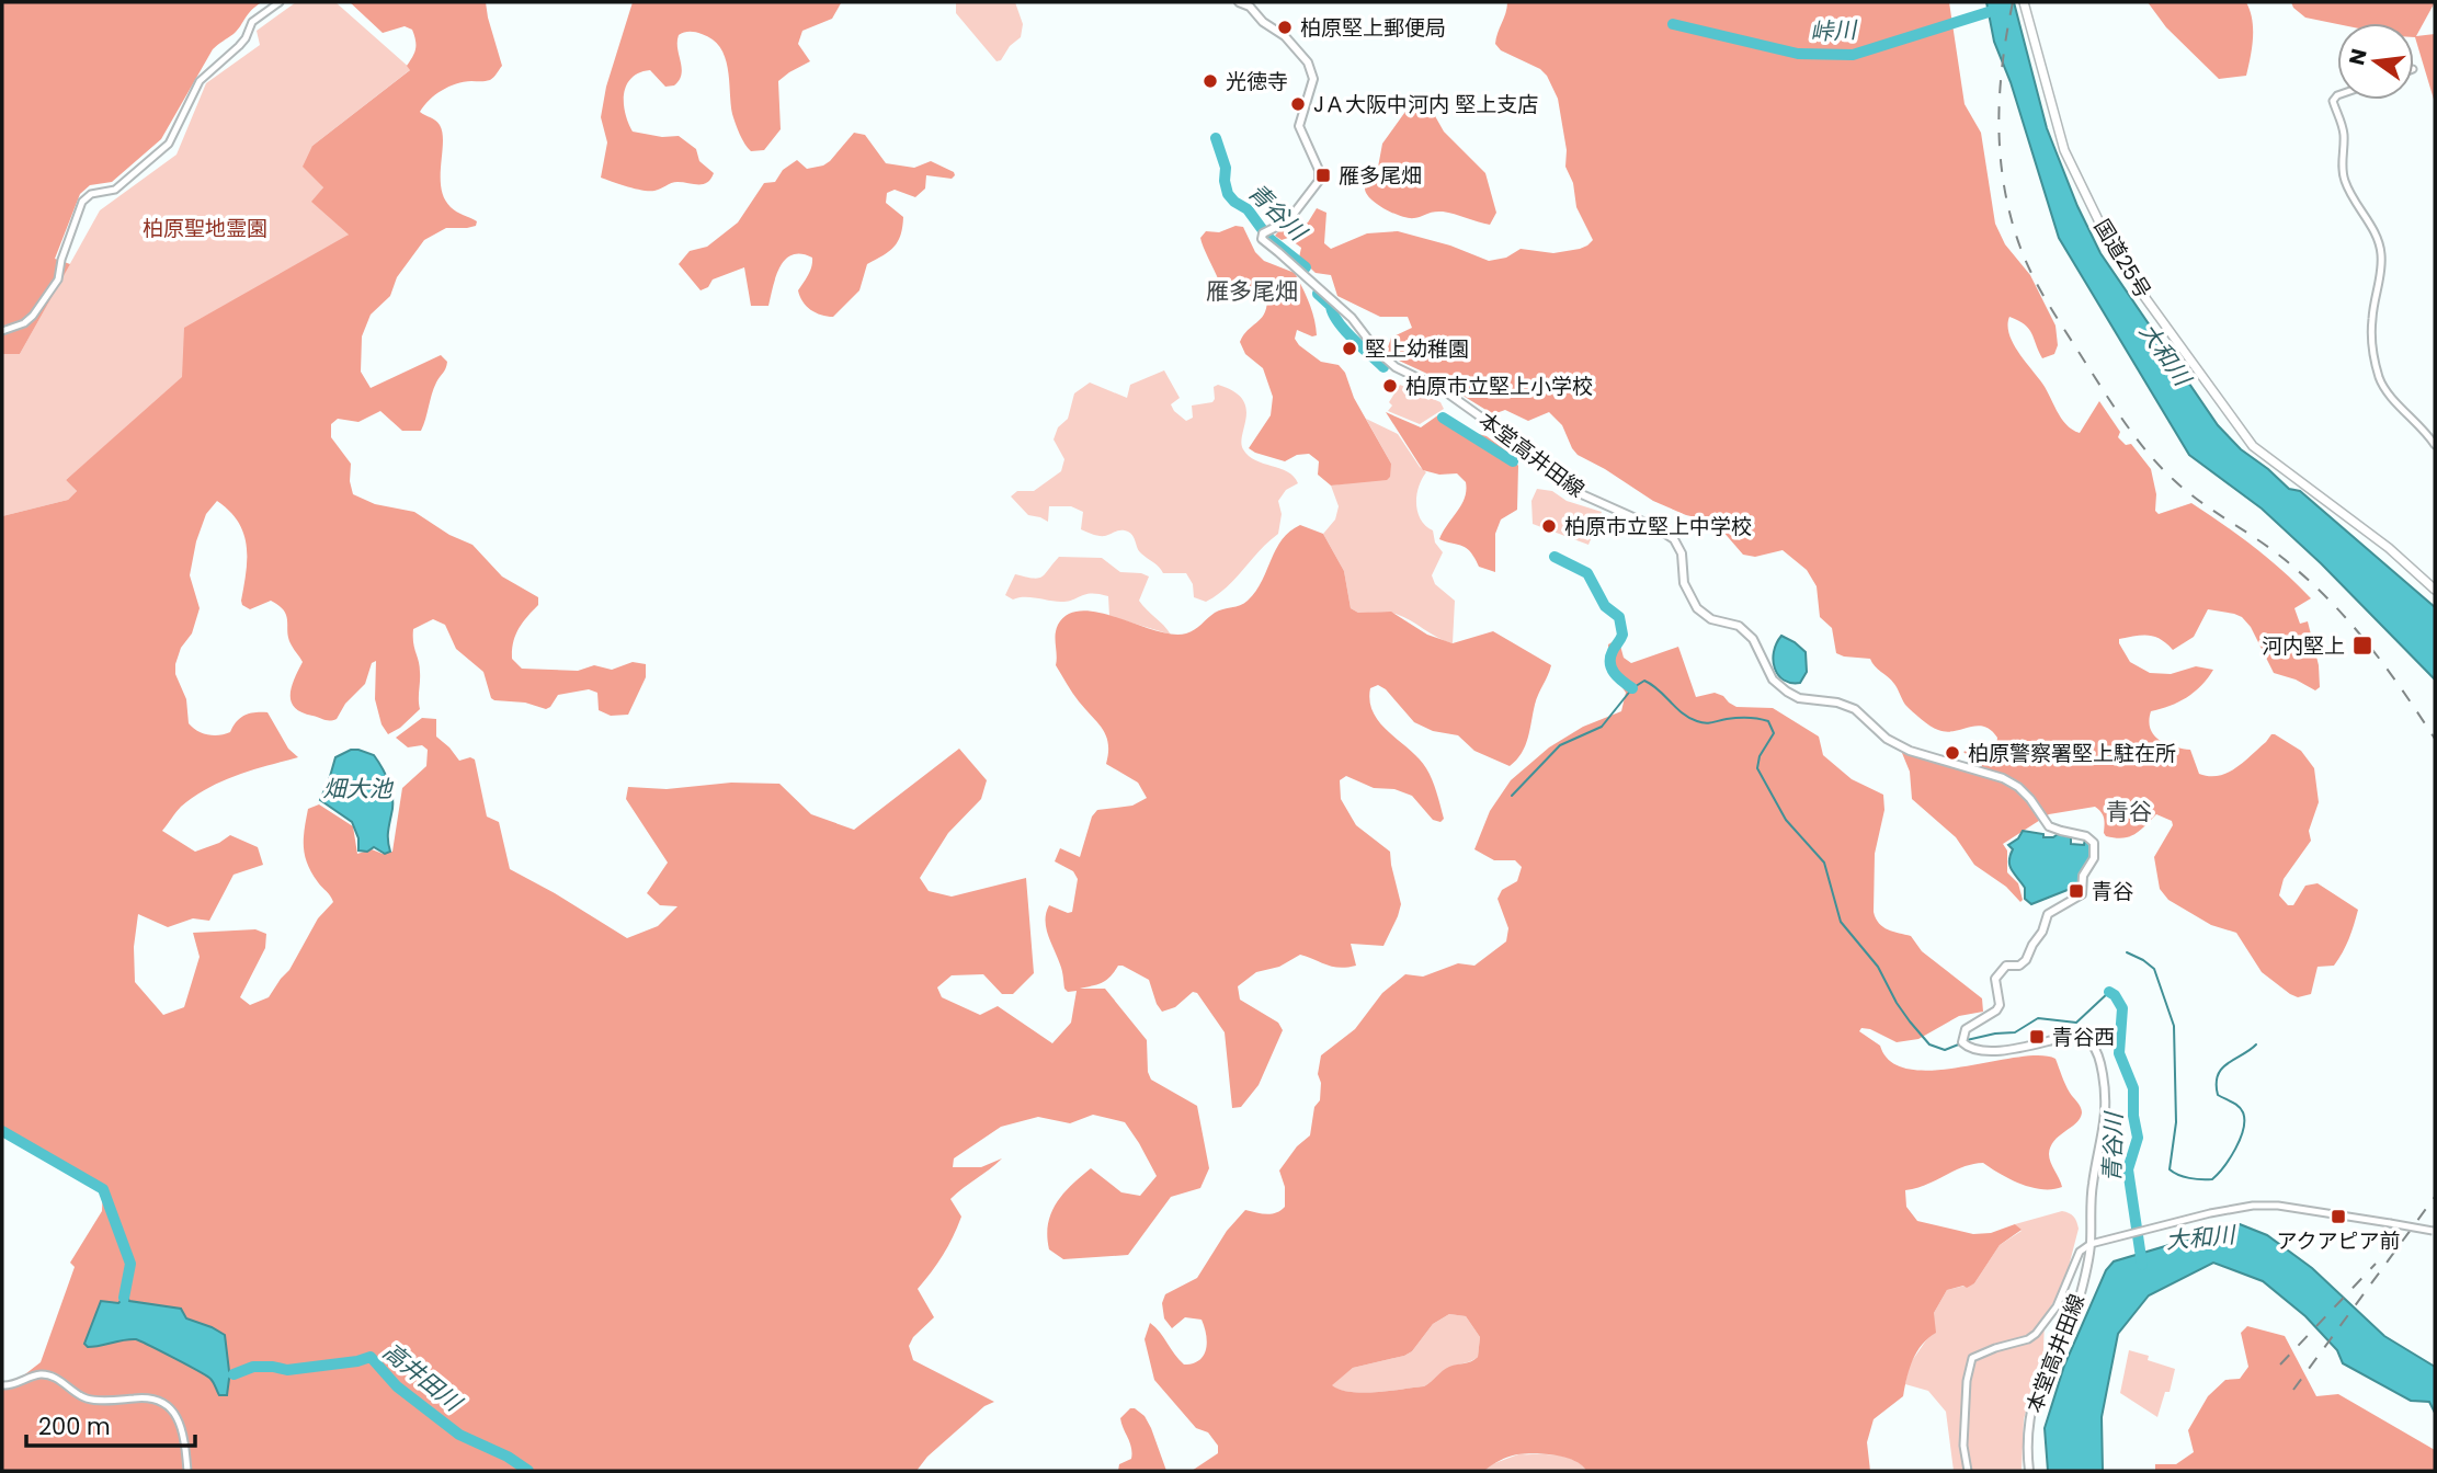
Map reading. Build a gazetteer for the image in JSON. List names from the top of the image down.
{
  "streets": {
    "highway": ["国道25号"],
    "main road": ["本堂高井田線"]
  },
  "districts": ["雁多尾畑", "青谷"],
  "water": [
    "峠川",
    "青谷川",
    "大和川",
    "畑大池",
    "高井田川"
  ],
  "parks": ["柏原聖地霊園"],
  "places": {
    "other": [
      "柏原堅上郵便局",
      "光徳寺",
      "JＡ大阪中河内 堅上支店",
      "堅上幼稚園",
      "柏原市立堅上小学校",
      "柏原市立堅上中学校",
      "柏原警察署堅上駐在所"
    ],
    "transit": [
      "雁多尾畑",
      "河内堅上",
      "青谷",
      "青谷西",
      "アクアピア前"
    ]
  },
  "scale_bar": "200 m",
  "north": "left"
}
